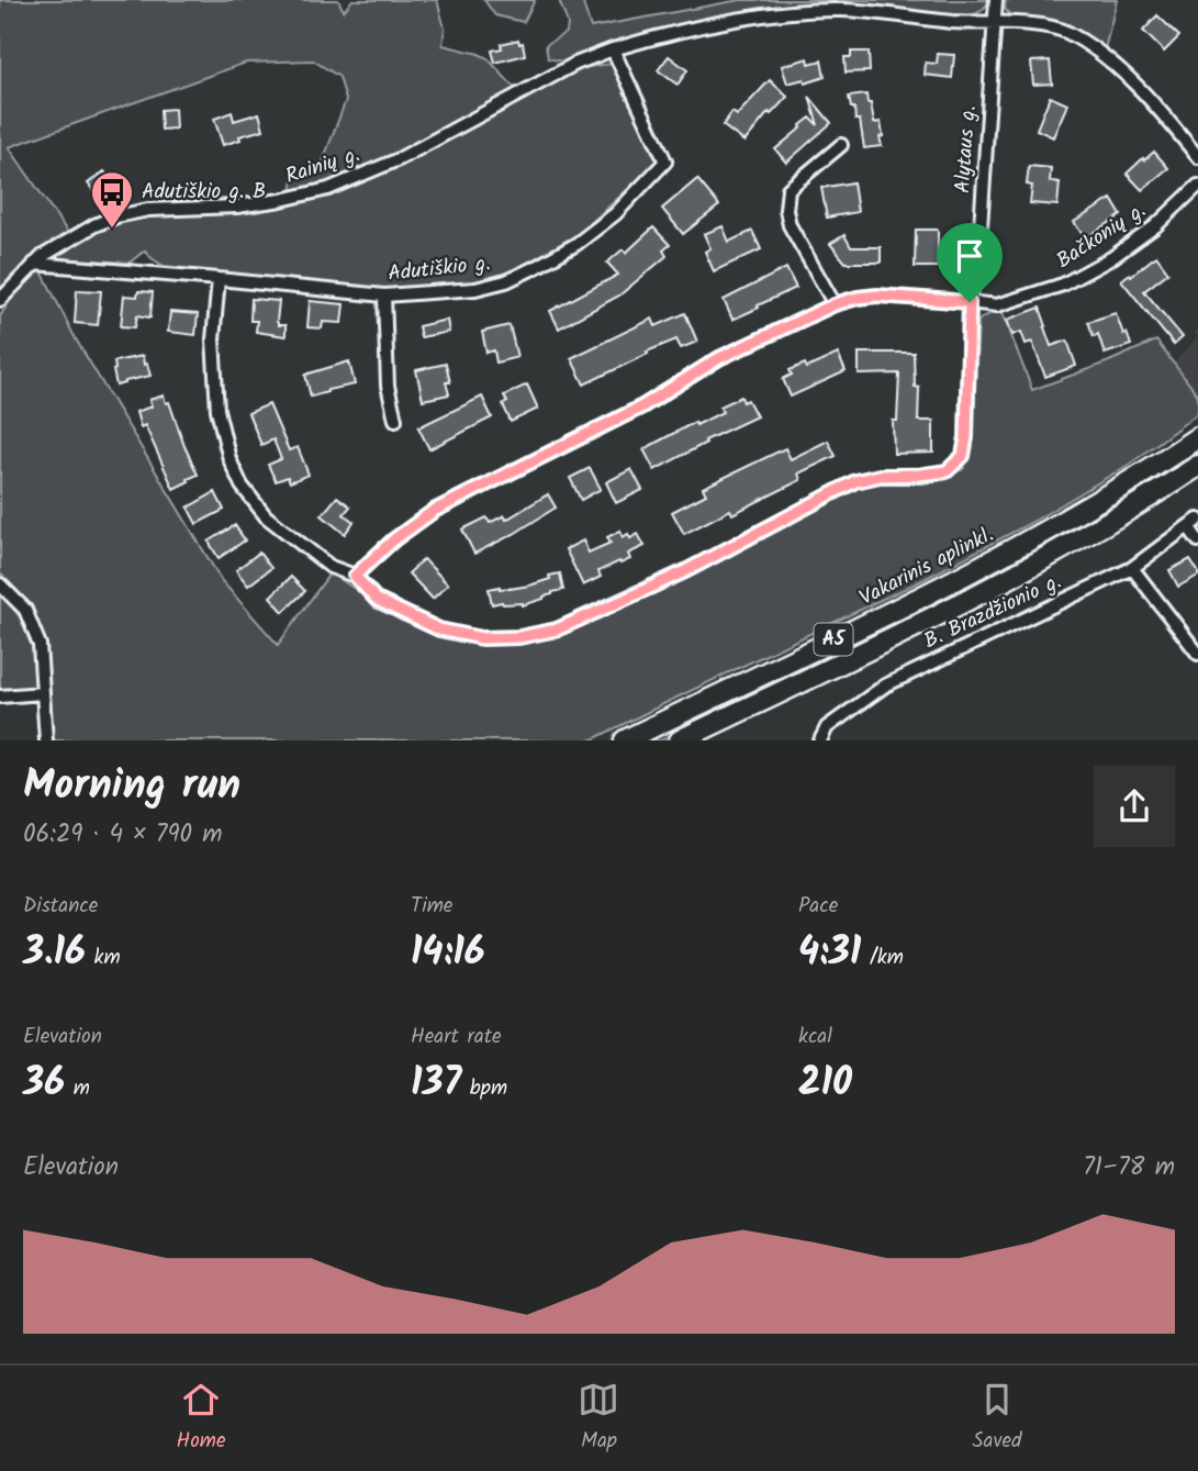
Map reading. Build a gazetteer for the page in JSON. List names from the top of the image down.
{
  "streets": {
    "highway": ["Vakarinis aplinkl.", "A5"],
    "street": [
      "Alytaus g.",
      "Rainių g.",
      "Bačkonių g.",
      "Adutiškio g.",
      "B. Brazdžionio g."
    ]
  },
  "crossings": [
    ["Alytaus g.", "Bačkonių g."],
    ["Alytaus g.", "Adutiškio g."],
    ["Rainių g.", "Adutiškio g."]
  ],
  "places": {
    "bus stop": ["Adutiškio g. B"]
  },
  "page": {
    "heading": ["Morning run", "06:29 · 4 × 790 m"],
    "stats": [
      ["Distance", "3.16 km"],
      ["Time", "14:16"],
      ["Pace", "4:31 /km"],
      ["Elevation", "36 m"],
      ["Heart rate", "137 bpm"],
      ["kcal", "210"]
    ],
    "chart": ["Elevation", "71–78 m"],
    "tabs": ["Home", "Map", "Saved"]
  }
}
